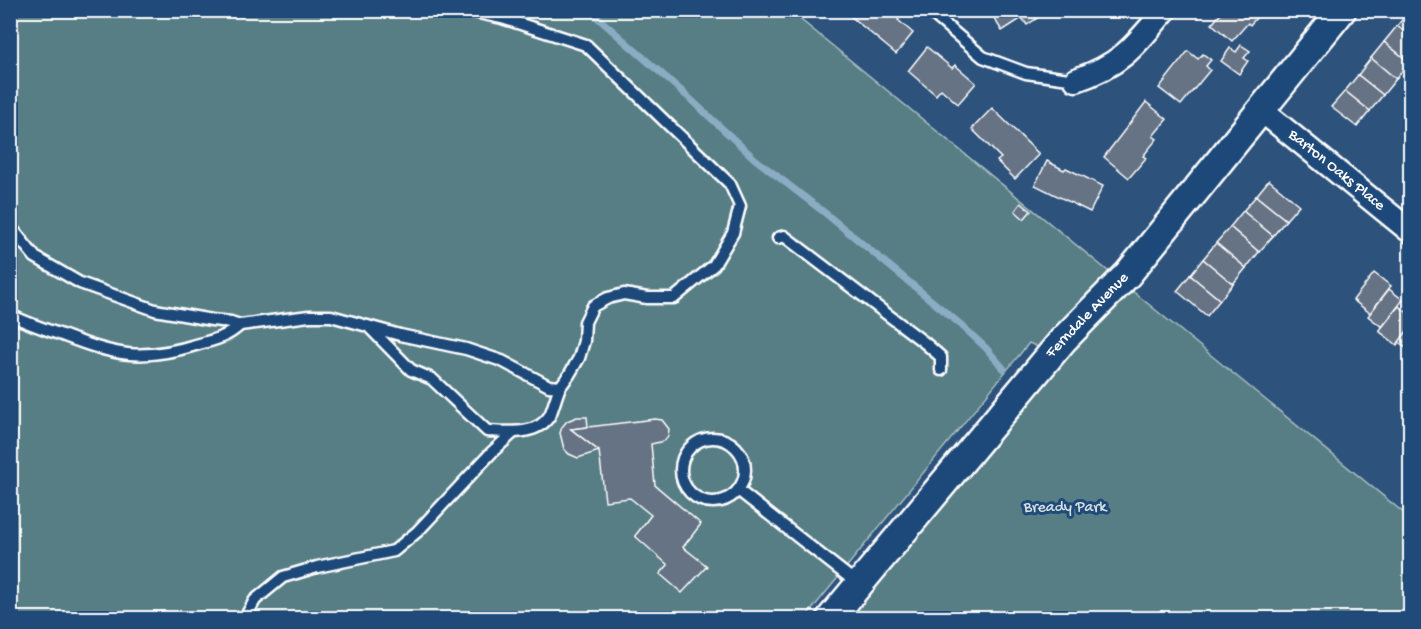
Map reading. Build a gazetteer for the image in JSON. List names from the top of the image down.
{
  "streets": {
    "street": ["Barton Oaks Place", "Ferndale Avenue"]
  },
  "crossings": [
    ["Barton Oaks Place", "Ferndale Avenue"]
  ],
  "parks": ["Bready Park"]
}
